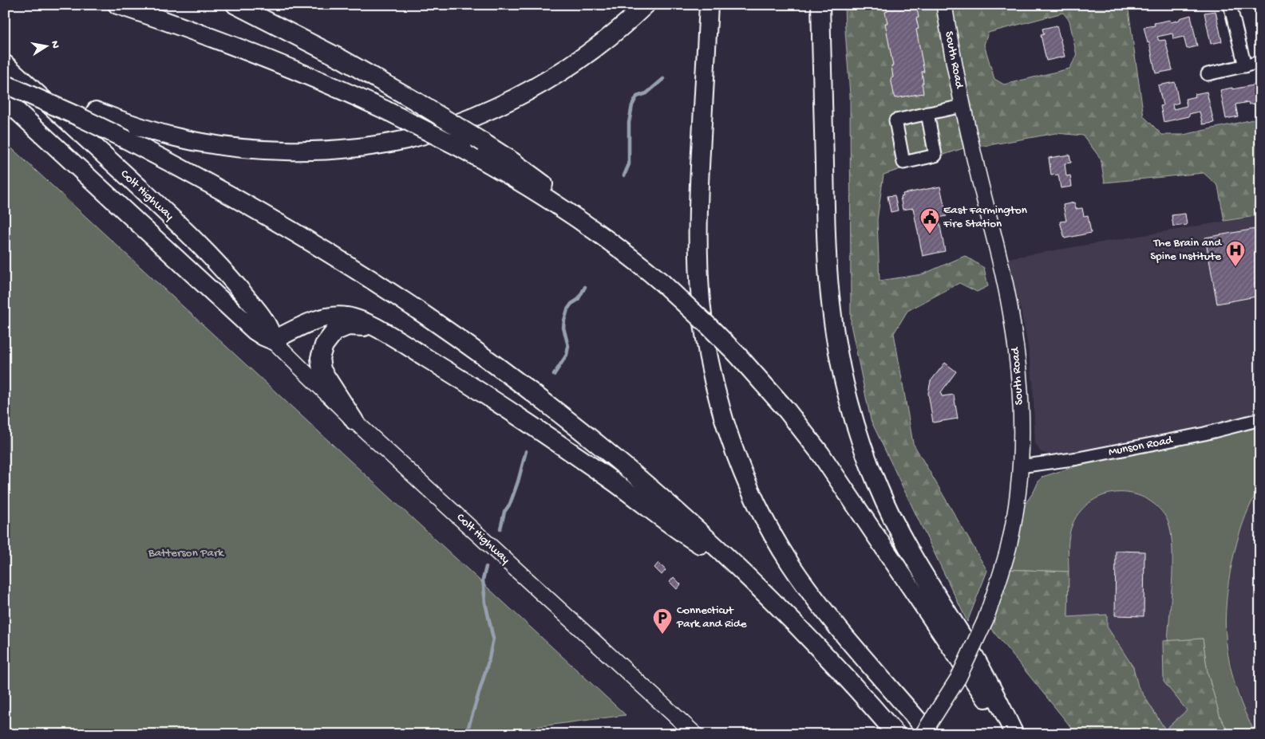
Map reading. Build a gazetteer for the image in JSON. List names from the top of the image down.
{
  "streets": {
    "highway": ["Colt Highway"],
    "main road": ["South Road"],
    "street": ["Munson Road"]
  },
  "crossings": [
    ["South Road", "Munson Road"]
  ],
  "parks": ["Batterson Park"],
  "places": {
    "public building": ["East Farmington Fire Station"],
    "hospital": ["The Brain and Spine Institute"],
    "parking": ["Connecticut Park and Ride"]
  },
  "north": "right"
}
